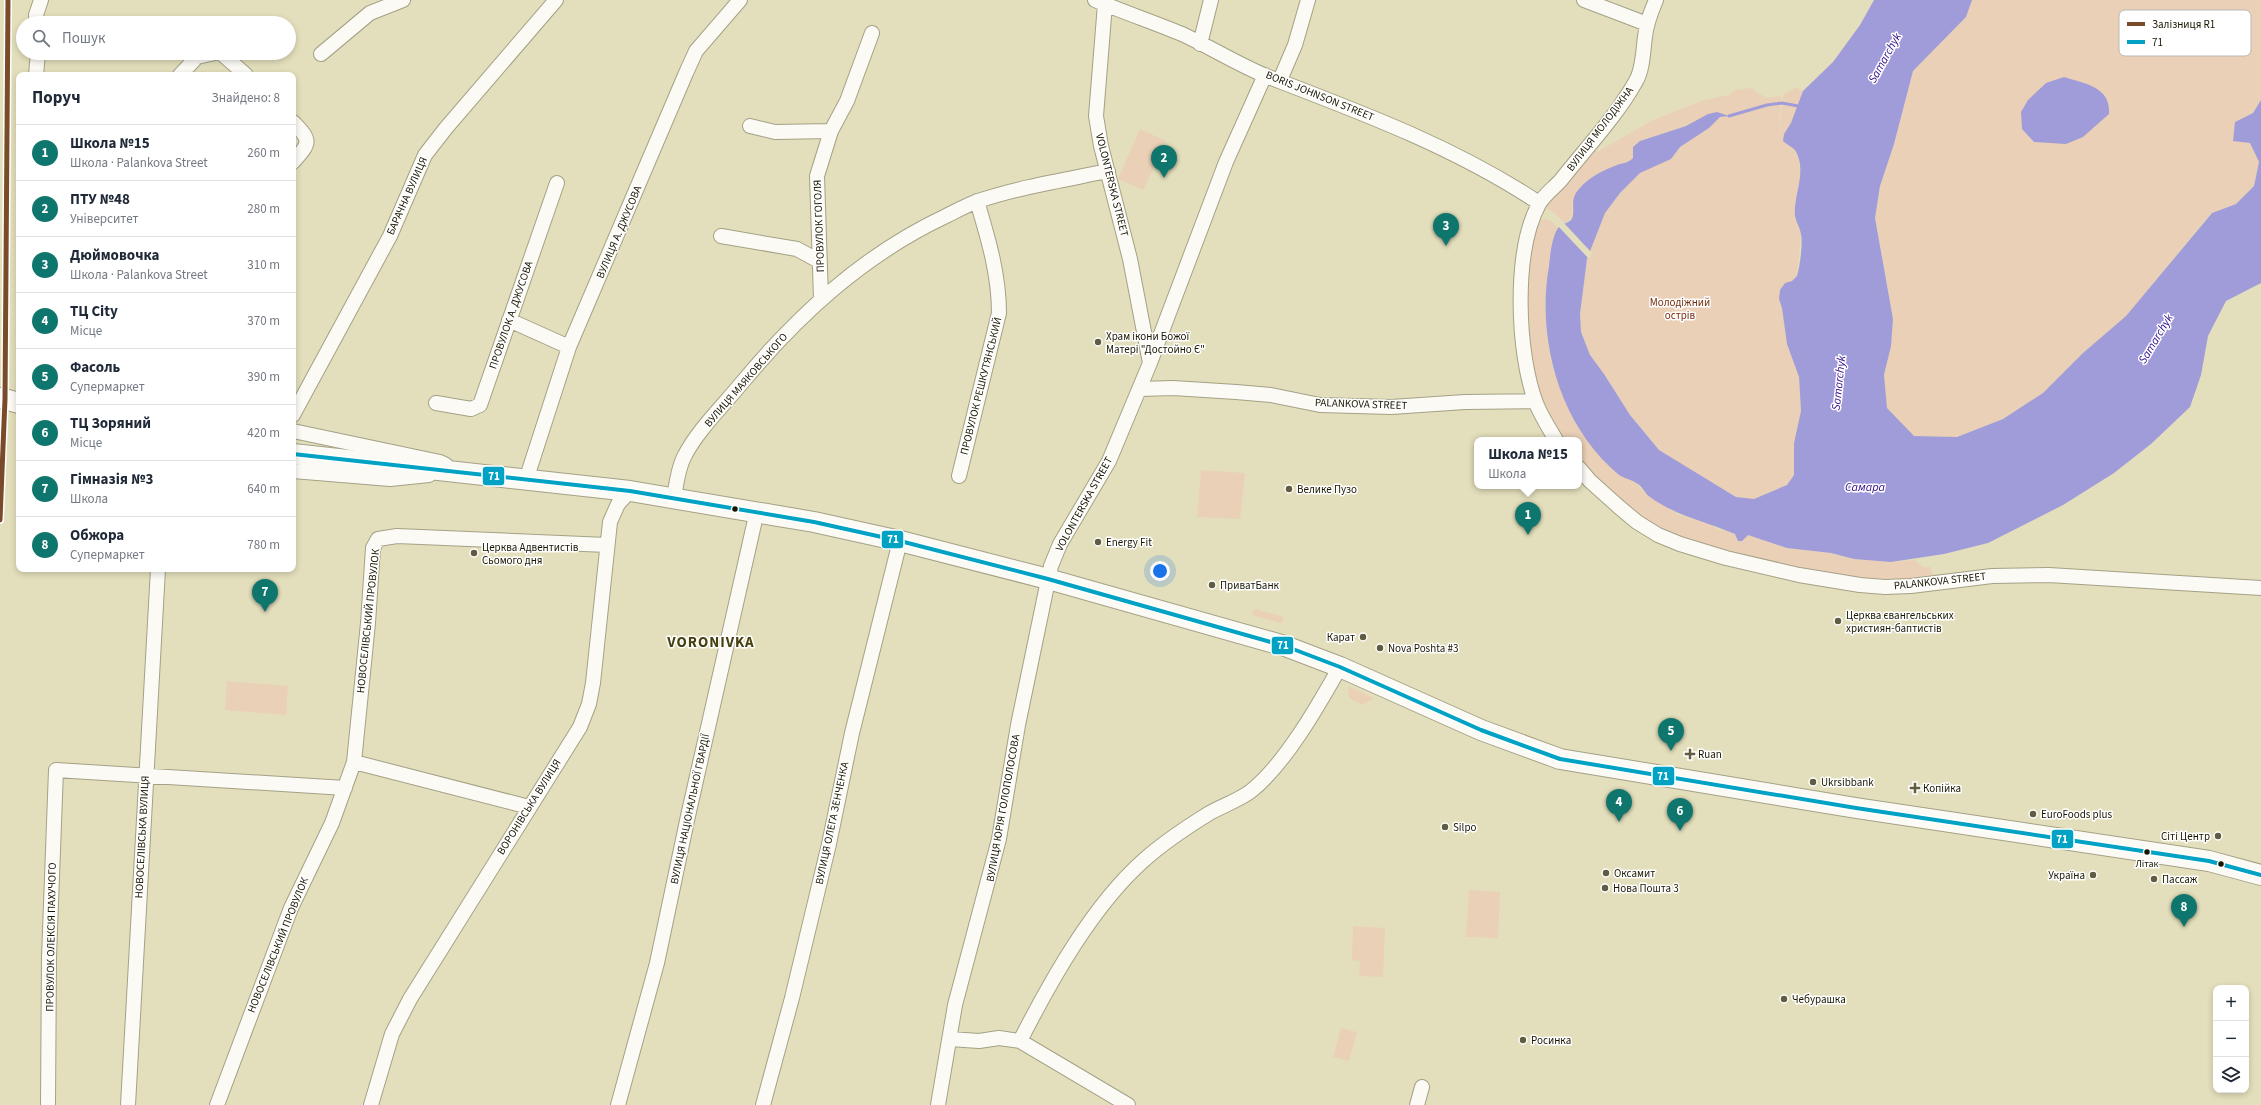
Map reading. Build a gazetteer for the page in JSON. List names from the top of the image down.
{
  "streets": {
    "street": [
      "BORIS JOHNSON STREET",
      "ВУЛИЦЯ МОЛОДІЖНА",
      "VOLONTERSKA STREET",
      "БАРАЧНА ВУЛИЦЯ",
      "ПРОВУЛОК ГОГОЛЯ",
      "ВУЛИЦЯ А. ДЖУСОВА",
      "ПРОВУЛОК А. ДЖУСОВА",
      "ВУЛИЦЯ МАЯКОВСЬКОГО",
      "ПРОВУЛОК РЕШКУТЯНСЬКИЙ",
      "PALANKOVA STREET",
      "НОВОСЕЛІВСЬКИЙ ПРОВУЛОК",
      "ВОРОНІВСЬКА ВУЛИЦЯ",
      "ВУЛИЦЯ ЮРІЯ ГОЛОПОЛОСОВА",
      "ВУЛИЦЯ НАЦІОНАЛЬНОЇ ГВАРДІЇ",
      "ВУЛИЦЯ ОЛЕГА ЗЕНЧЕНКА",
      "НОВОСЕЛІВСЬКА ВУЛИЦЯ",
      "ПРОВУЛОК ОЛЕКСІЯ ПАХУЧОГО"
    ]
  },
  "crossings": [
    ["BORIS JOHNSON STREET", "ВУЛИЦЯ МОЛОДІЖНА"],
    ["BORIS JOHNSON STREET", "VOLONTERSKA STREET"],
    ["VOLONTERSKA STREET", "ВУЛИЦЯ МАЯКОВСЬКОГО"],
    ["VOLONTERSKA STREET", "PALANKOVA STREET"],
    ["VOLONTERSKA STREET", "ВУЛИЦЯ ЮРІЯ ГОЛОПОЛОСОВА"],
    ["ПРОВУЛОК ГОГОЛЯ", "ВУЛИЦЯ МАЯКОВСЬКОГО"],
    ["ВУЛИЦЯ МАЯКОВСЬКОГО", "ПРОВУЛОК РЕШКУТЯНСЬКИЙ"],
    ["НОВОСЕЛІВСЬКИЙ ПРОВУЛОК", "ВОРОНІВСЬКА ВУЛИЦЯ"],
    ["НОВОСЕЛІВСЬКА ВУЛИЦЯ", "ПРОВУЛОК ОЛЕКСІЯ ПАХУЧОГО"]
  ],
  "districts": ["VORONIVKA"],
  "water": ["Samarchyk", "Самара"],
  "parks": ["Молодіжний острів"],
  "places": {
    "other": [
      "Храм ікони Божої Матері \"Достойно Є\"",
      "Велике Пузо",
      "Energy Fit",
      "Церква Адвентистів Сьомого дня",
      "ПриватБанк",
      "Церква євангельських християн-баптистів",
      "Карат",
      "Nova Poshta #3",
      "Ukrsibbank",
      "EuroFoods plus",
      "Silpo",
      "Сіті Центр",
      "Літак",
      "Оксамит",
      "Україна",
      "Пассаж",
      "Нова Пошта 3",
      "Чебурашка",
      "Росинка"
    ],
    "health": ["Ruan", "Копійка"]
  },
  "lines": ["rail line R1", "transit line 71"],
  "legend": ["Залізниця R1", "71"],
  "page": {
    "search": "Пошук",
    "heading": ["Поруч", "Знайдено: 8"],
    "list": [
      {
        "mark": "1",
        "name": "Школа №15",
        "note": "Школа · Palankova Street",
        "value": "260 m"
      },
      {
        "mark": "2",
        "name": "ПТУ №48",
        "note": "Університет",
        "value": "280 m"
      },
      {
        "mark": "3",
        "name": "Дюймовочка",
        "note": "Школа · Palankova Street",
        "value": "310 m"
      },
      {
        "mark": "4",
        "name": "ТЦ City",
        "note": "Місце",
        "value": "370 m"
      },
      {
        "mark": "5",
        "name": "Фасоль",
        "note": "Супермаркет",
        "value": "390 m"
      },
      {
        "mark": "6",
        "name": "ТЦ Зоряний",
        "note": "Місце",
        "value": "420 m"
      },
      {
        "mark": "7",
        "name": "Гімназія №3",
        "note": "Школа",
        "value": "640 m"
      },
      {
        "mark": "8",
        "name": "Обжора",
        "note": "Супермаркет",
        "value": "780 m"
      }
    ],
    "pins": [
      "2",
      "3",
      "1",
      "7",
      "5",
      "4",
      "6",
      "8"
    ],
    "popup": ["Школа №15", "Школа"],
    "map_buttons": ["+", "−"]
  }
}
